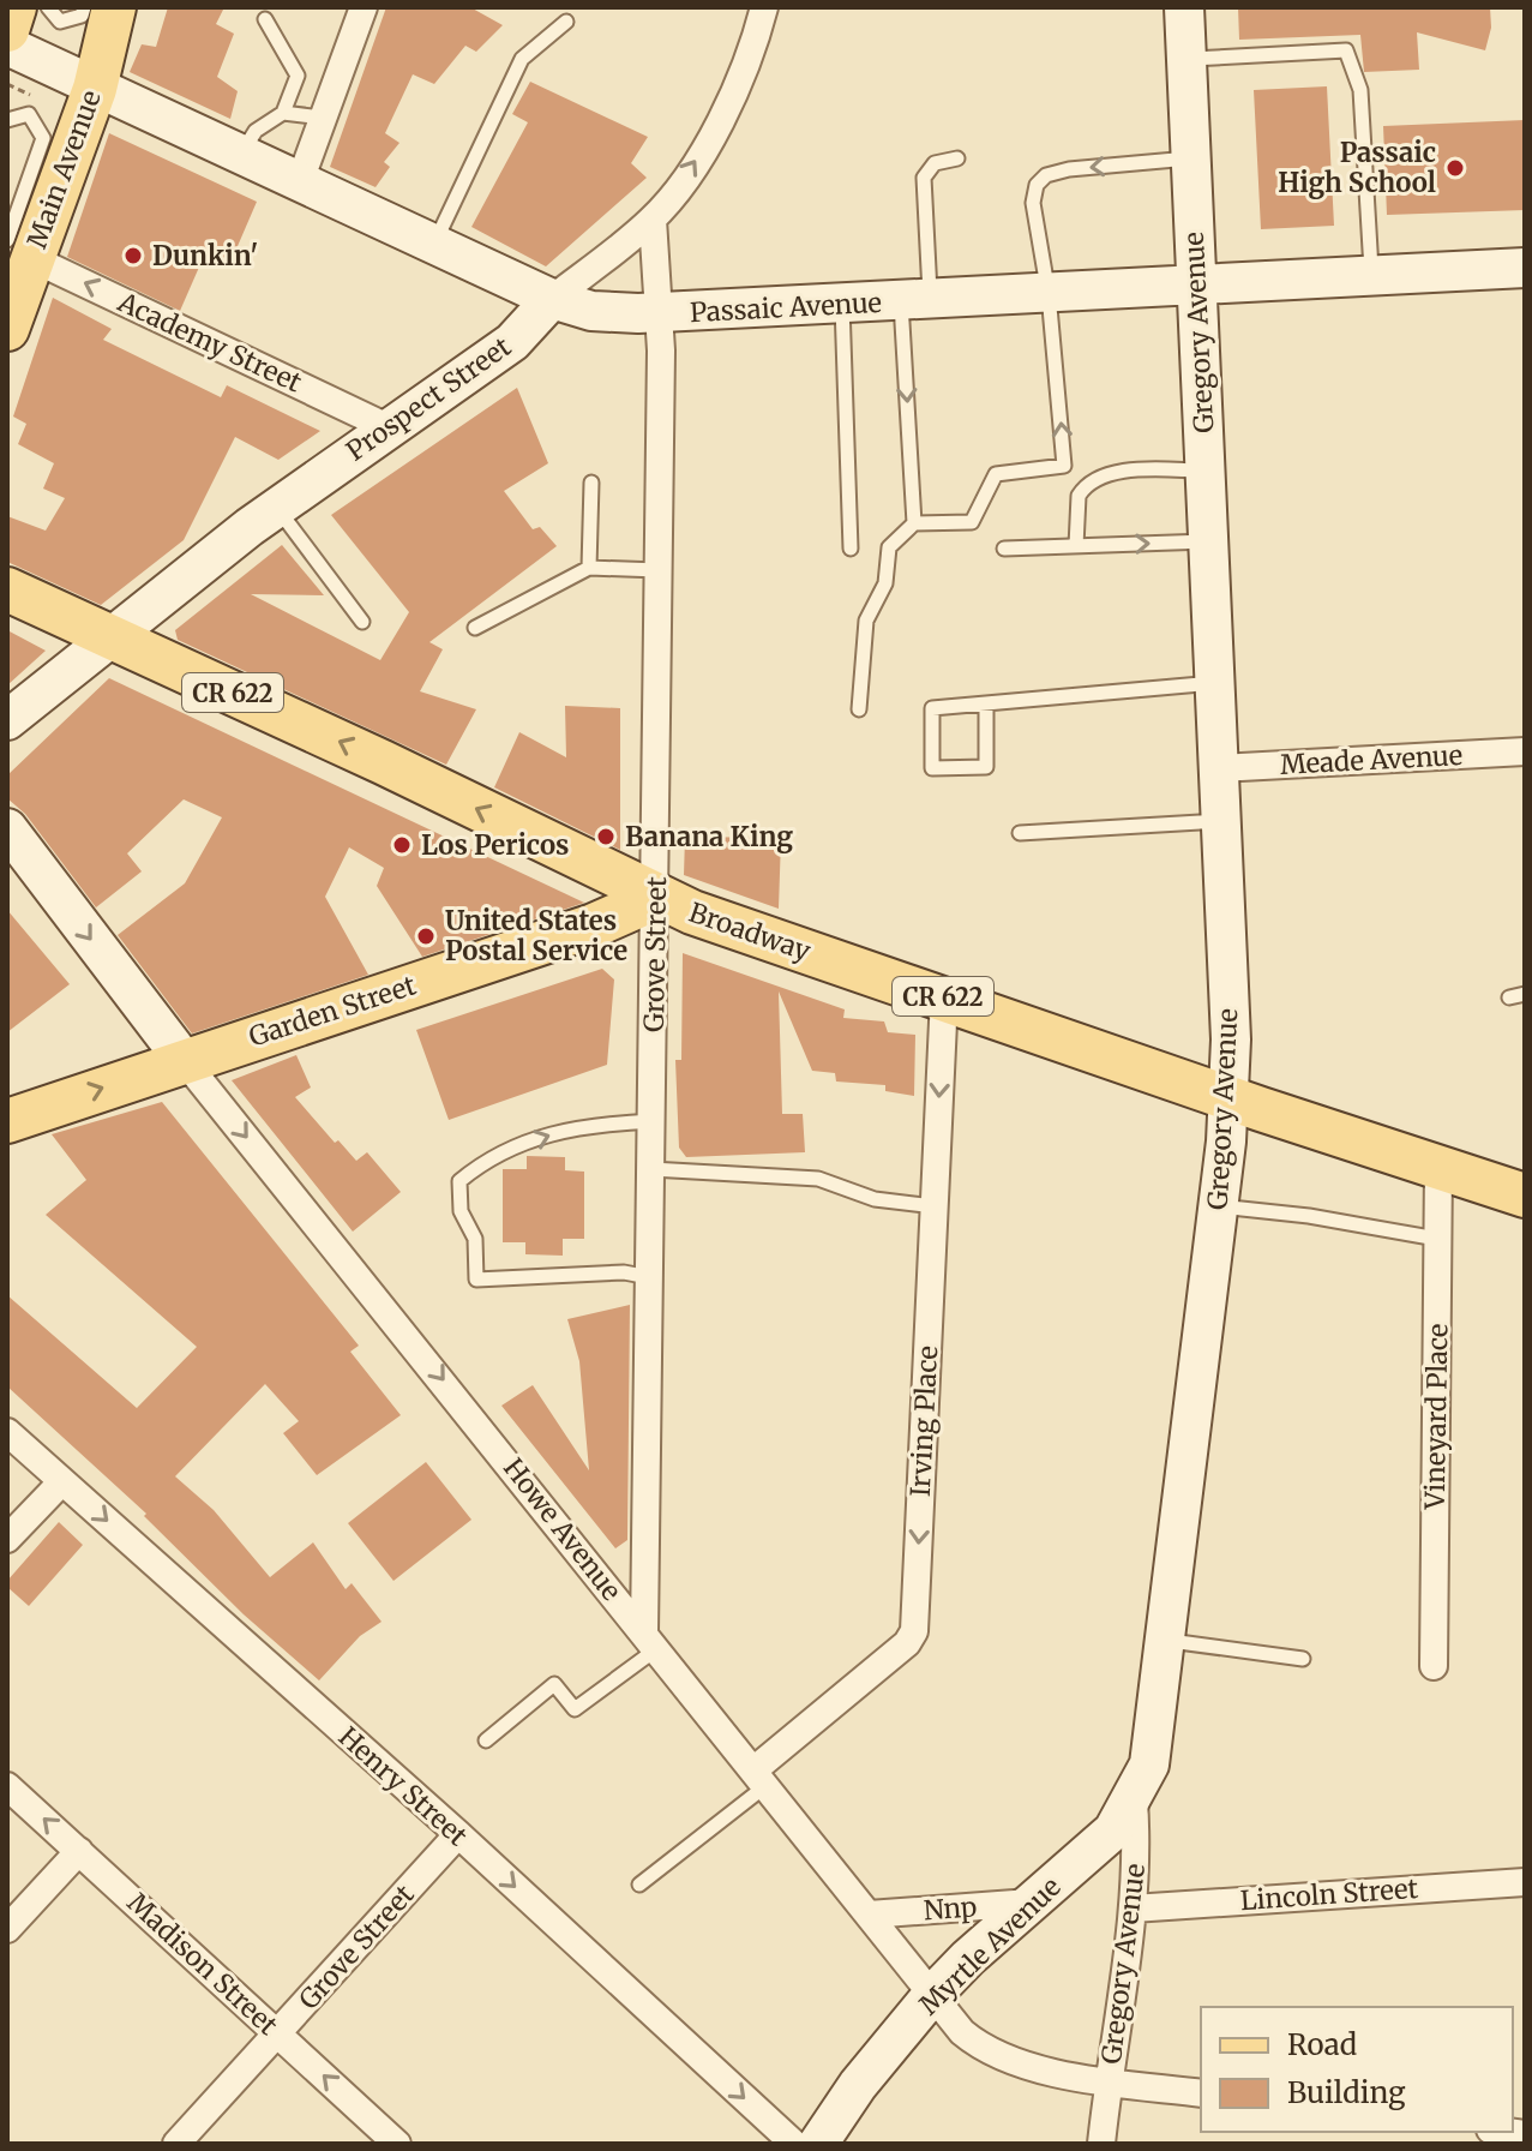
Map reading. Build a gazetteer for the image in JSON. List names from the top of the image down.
{
  "streets": {
    "main road": [
      "Main Avenue",
      "CR 622",
      "Broadway",
      "Garden Street"
    ],
    "street": [
      "Passaic Avenue",
      "Gregory Avenue",
      "Academy Street",
      "Prospect Street",
      "Meade Avenue",
      "Grove Street",
      "Vineyard Place",
      "Irving Place",
      "Howe Avenue",
      "Henry Street",
      "Lincoln Street",
      "Nnp",
      "Myrtle Avenue",
      "Madison Street"
    ]
  },
  "crossings": [
    ["Main Avenue", "Passaic Avenue"],
    ["Main Avenue", "Academy Street"],
    ["Passaic Avenue", "Gregory Avenue"],
    ["Passaic Avenue", "Prospect Street"],
    ["Passaic Avenue", "Grove Street"],
    ["Gregory Avenue", "Meade Avenue"],
    ["Gregory Avenue", "Broadway"],
    ["Gregory Avenue", "Howe Avenue"],
    ["Gregory Avenue", "Lincoln Street"],
    ["Gregory Avenue", "Myrtle Avenue"],
    ["Academy Street", "Prospect Street"],
    ["Prospect Street", "Broadway"],
    ["Prospect Street", "Grove Street"],
    ["Broadway", "Grove Street"],
    ["Broadway", "Garden Street"],
    ["Broadway", "Vineyard Place"],
    ["Broadway", "Irving Place"],
    ["Grove Street", "Garden Street"],
    ["Grove Street", "Howe Avenue"],
    ["Grove Street", "Henry Street"],
    ["Grove Street", "Madison Street"],
    ["Garden Street", "Howe Avenue"],
    ["Irving Place", "Howe Avenue"],
    ["Howe Avenue", "Nnp"],
    ["Howe Avenue", "Myrtle Avenue"],
    ["Nnp", "Myrtle Avenue"]
  ],
  "one_way": [
    "Academy Street",
    "Broadway",
    "Irving Place",
    "Howe Avenue",
    "Henry Street",
    "Madison Street"
  ],
  "places": [
    "Passaic High School",
    "Dunkin'",
    "Banana King",
    "Los Pericos",
    "United States Postal Service"
  ],
  "legend": ["Road", "Building"]
}
